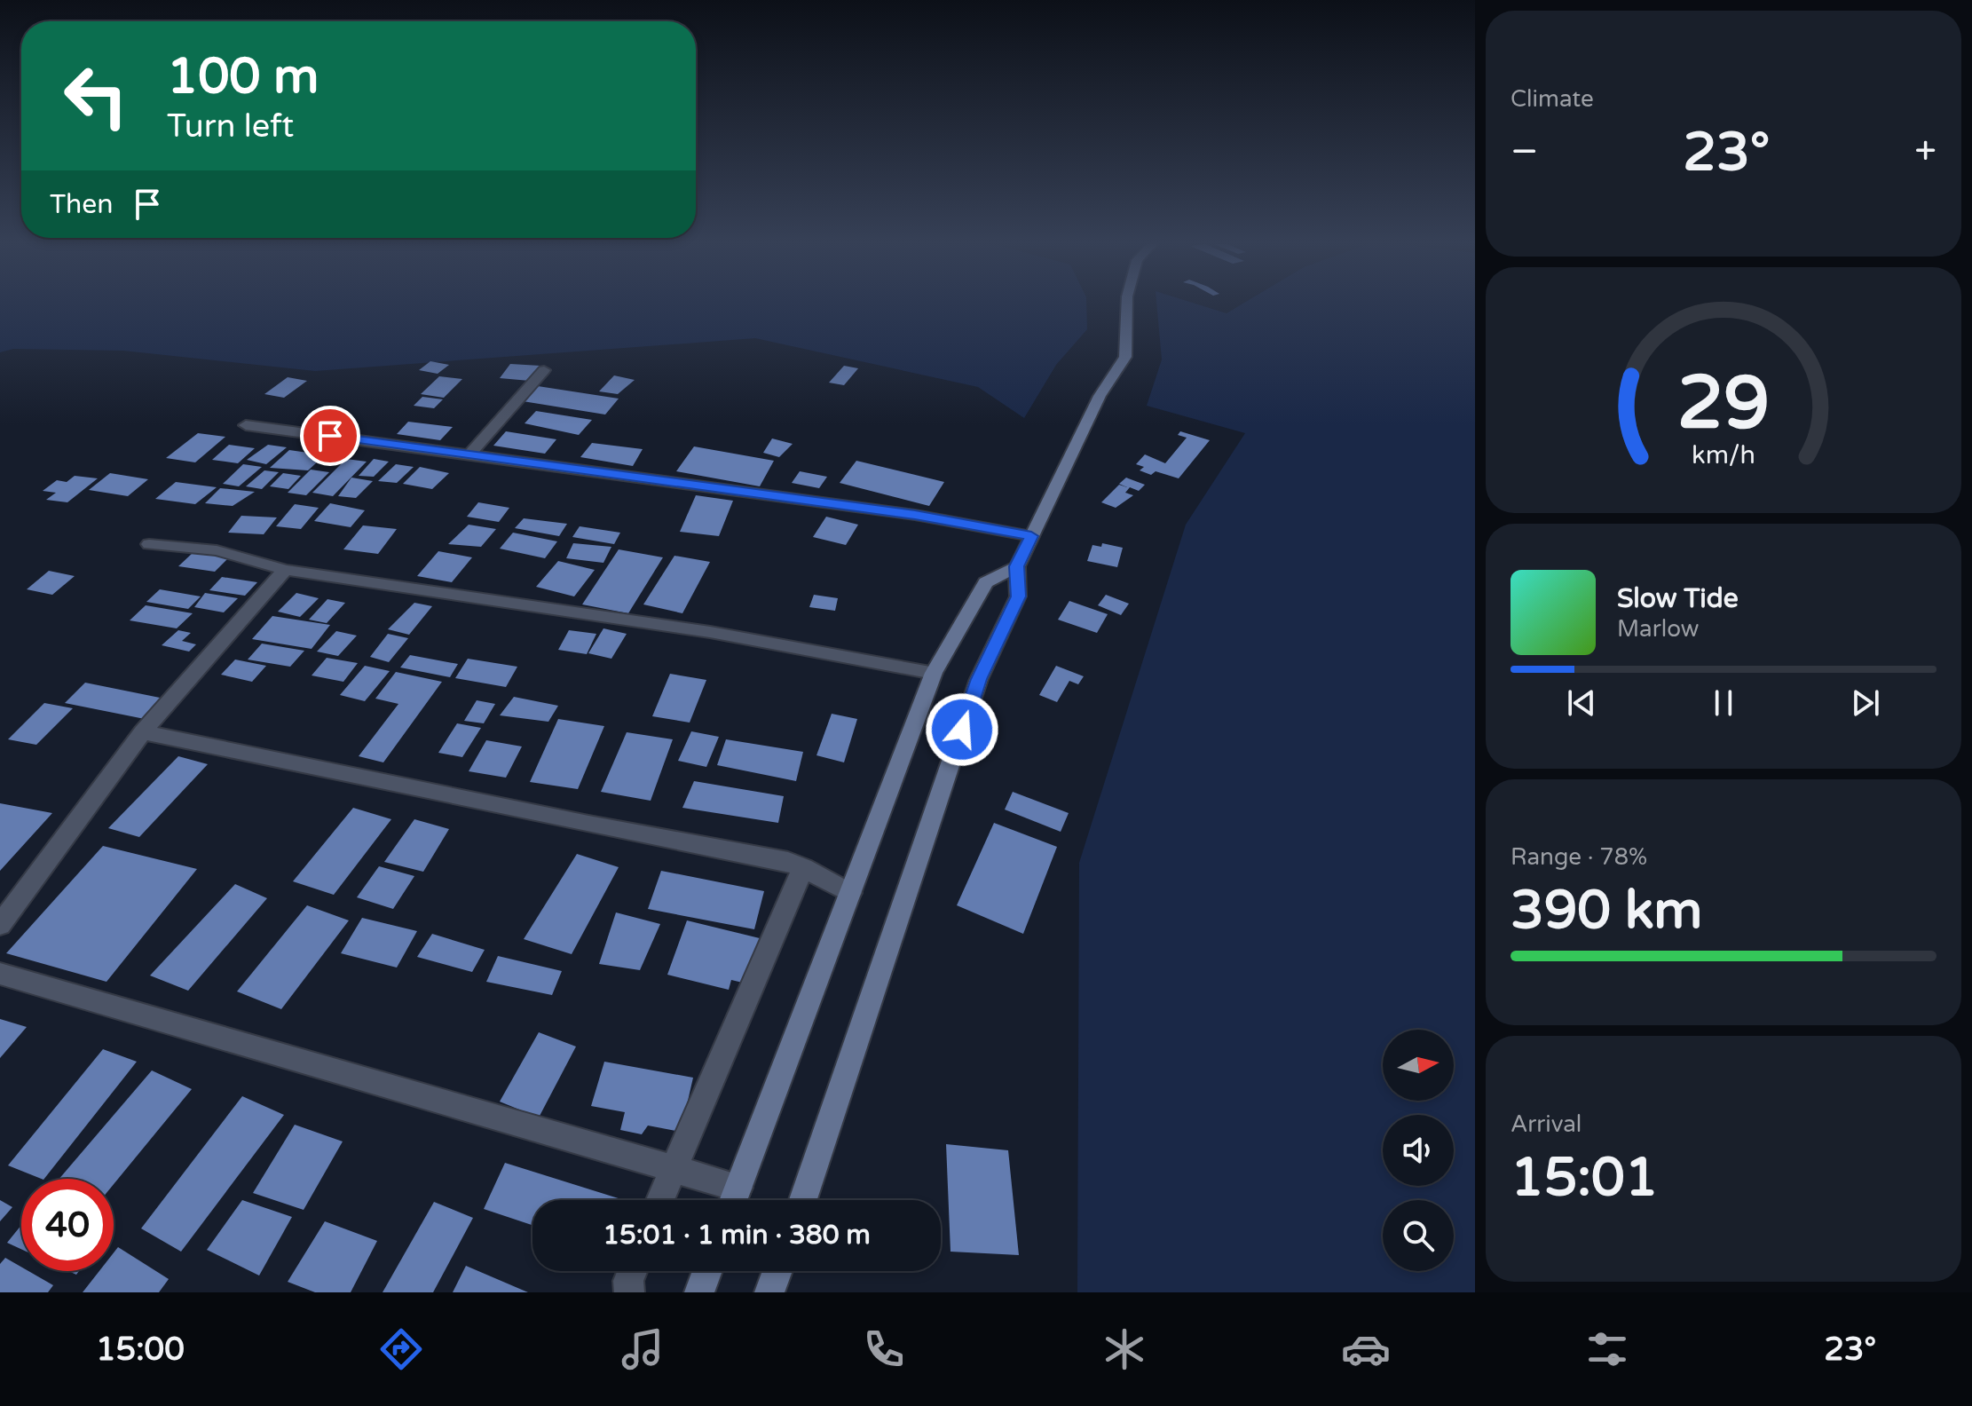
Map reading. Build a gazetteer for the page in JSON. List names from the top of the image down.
{
  "north": "right",
  "page": {
    "tile": [
      "Climate",
      ["Range · 78%", "390 km"],
      ["Arrival", "15:01"]
    ],
    "turn": ["100 m", "Turn left"],
    "heat": ["−", "23°", "+"],
    "then": "Then",
    "song": ["Slow Tide", "Marlow"],
    "limit": "40",
    "trip": "15:01 · 1 min · 380 m",
    "tabs": ["15:00", "23°"],
    "gauge": ["29", "km/h"]
  }
}
